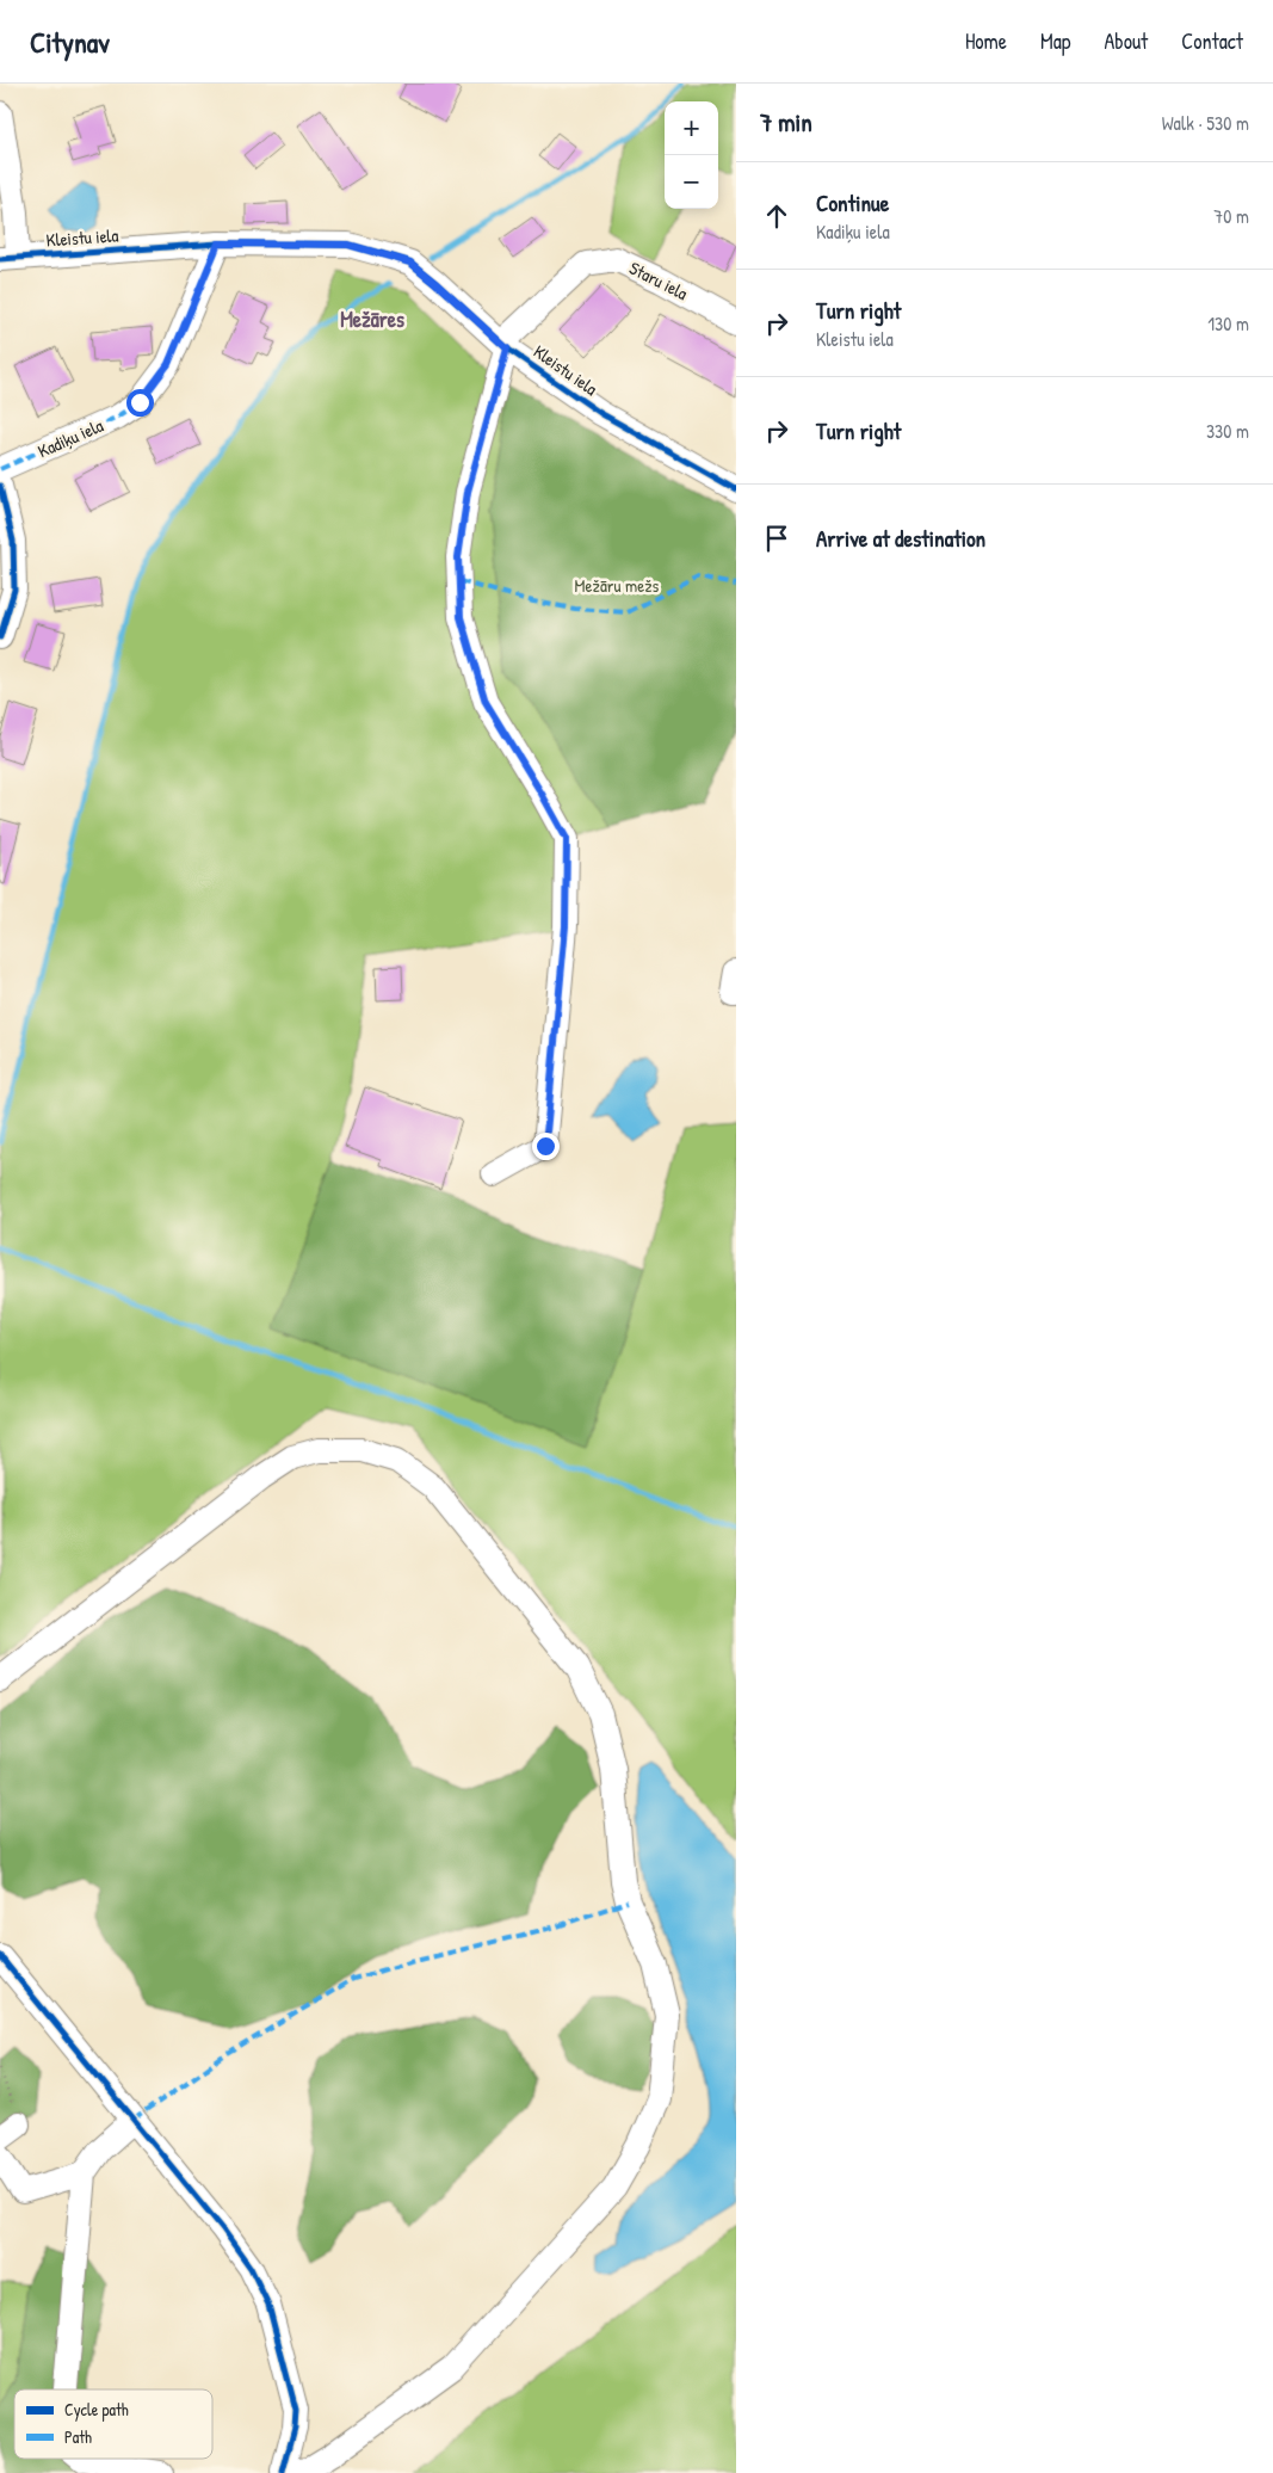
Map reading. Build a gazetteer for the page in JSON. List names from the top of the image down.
{
  "streets": {
    "street": ["Kleistu iela", "Staru iela", "Kadiķu iela"]
  },
  "crossings": [
    ["Kleistu iela", "Staru iela"],
    ["Kleistu iela", "Kadiķu iela"]
  ],
  "districts": ["Mežāres"],
  "parks": ["Mežāru mežs"],
  "legend": ["Cycle path", "Path"],
  "page": {
    "header": "Citynav",
    "nav": [
      "Home",
      "Map",
      "About",
      "Contact"
    ],
    "heading": ["7 min", "Walk · 530 m"],
    "map_buttons": ["+", "−"],
    "list": [
      ["Continue", "Kadiķu iela", "70 m"],
      ["Turn right", "Kleistu iela", "130 m"],
      ["Turn right", "330 m"],
      "Arrive at destination"
    ]
  }
}
